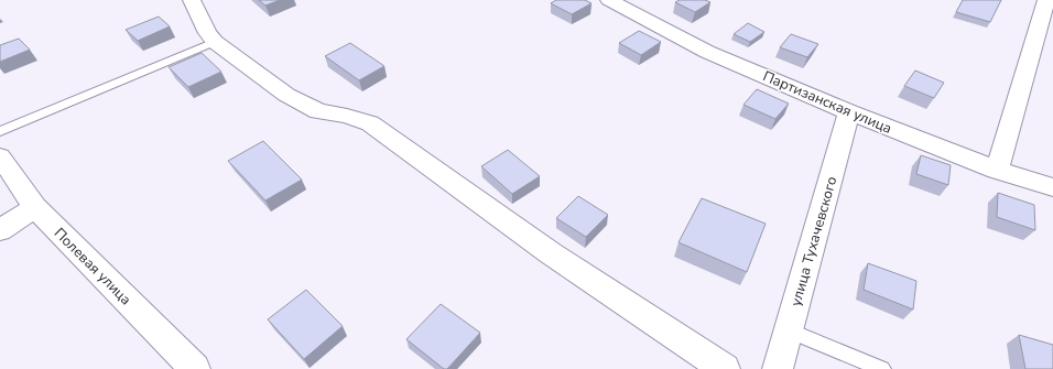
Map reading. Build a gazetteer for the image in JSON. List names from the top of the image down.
{
  "streets": {
    "street": ["Партизанская улица", "улица Тухачевского", "Полевая улица"]
  },
  "crossings": [
    ["Партизанская улица", "улица Тухачевского"]
  ]
}
